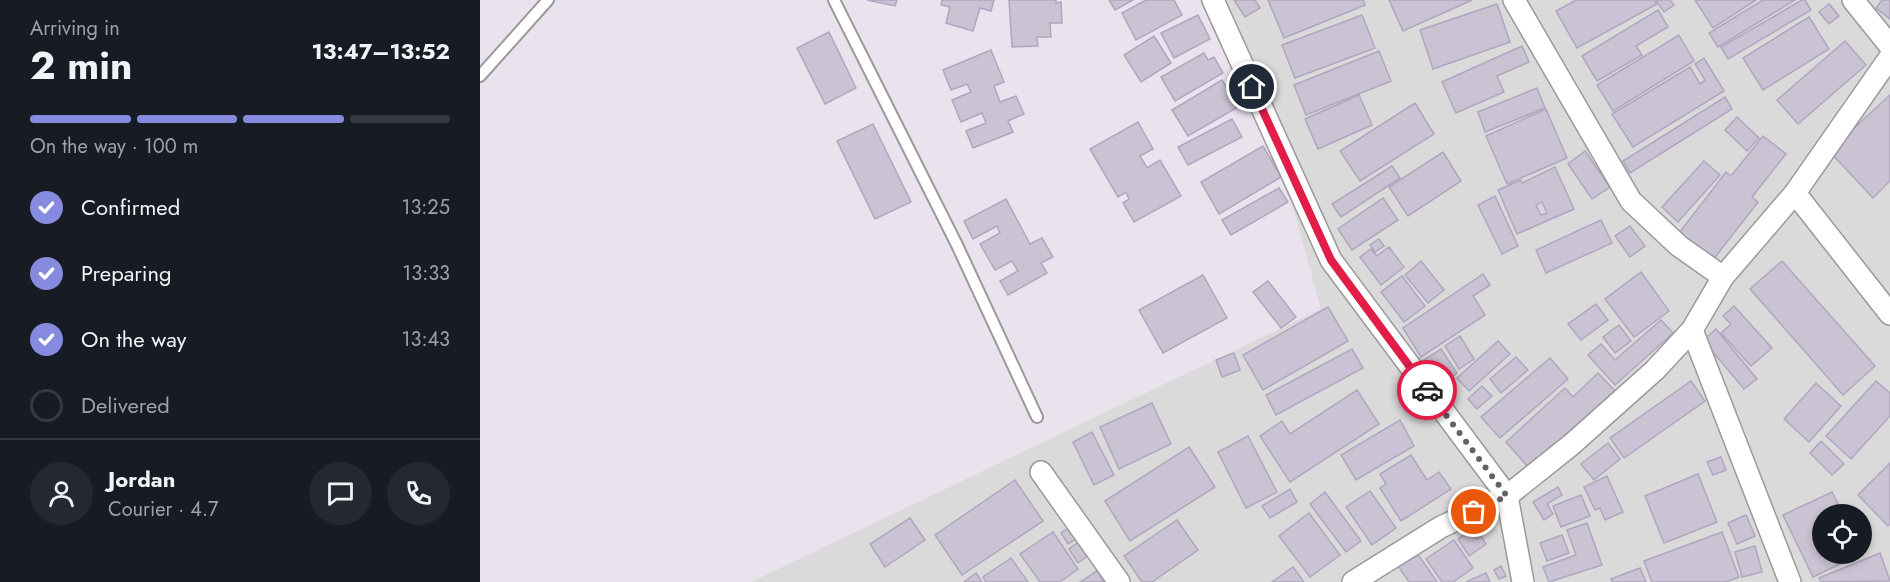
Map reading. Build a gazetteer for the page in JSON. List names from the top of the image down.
{
  "page": {
    "heading": ["2 min", "Arriving in", "13:47–13:52"],
    "panel": ["Jordan", "Courier · 4.7"],
    "bar": "On the way · 100 m",
    "list": [
      ["Confirmed", "13:25"],
      ["Preparing", "13:33"],
      ["On the way", "13:43"],
      "Delivered"
    ]
  }
}
